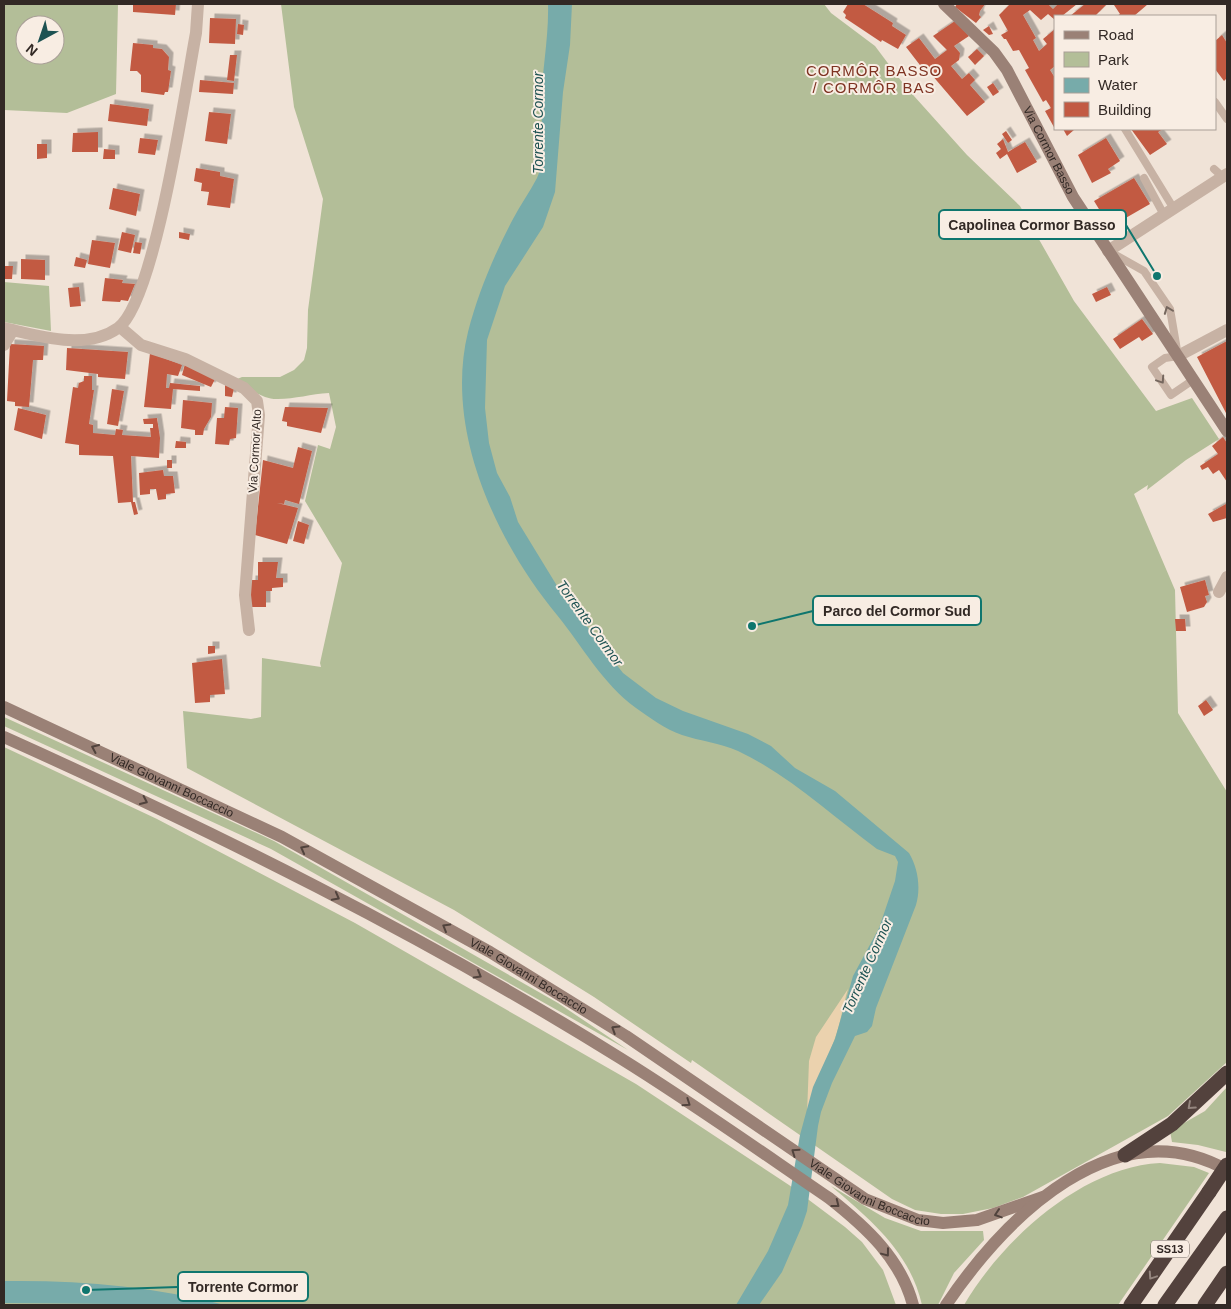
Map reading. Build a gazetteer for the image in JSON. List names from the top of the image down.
{
  "streets": {
    "highway": ["SS13"],
    "main road": ["Via Cormor Basso", "Viale Giovanni Boccaccio"],
    "street": ["Via Cormor Alto"]
  },
  "districts": ["CORMÔR BASSO / CORMÔR BAS"],
  "water": ["Torrente Cormor"],
  "places": ["Capolinea Cormor Basso", "Parco del Cormor Sud", "Torrente Cormor"],
  "legend": [
    "Road",
    "Park",
    "Water",
    "Building"
  ],
  "north": "bottom left"
}
